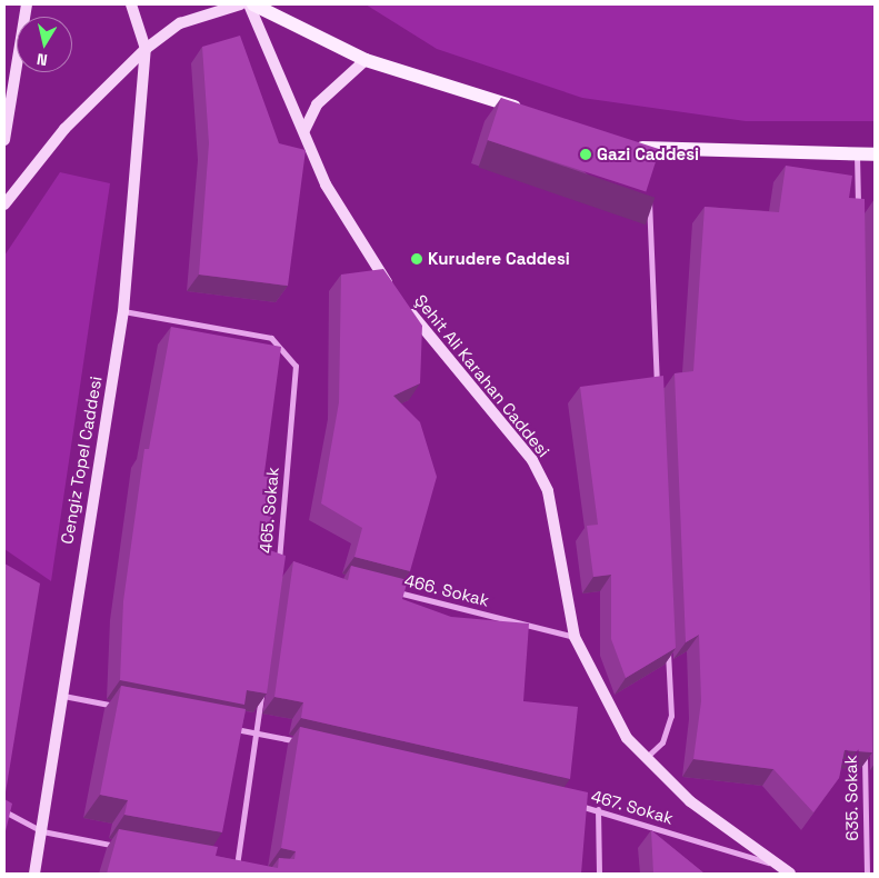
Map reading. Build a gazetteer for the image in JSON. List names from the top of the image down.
{
  "streets": {
    "main road": ["Şehit Ali Karahan Caddesi", "Cengiz Topel Caddesi"],
    "street": [
      "465. Sokak",
      "466. Sokak",
      "635. Sokak",
      "467. Sokak"
    ]
  },
  "crossings": [
    ["Şehit Ali Karahan Caddesi", "466. Sokak"],
    ["Şehit Ali Karahan Caddesi", "467. Sokak"],
    ["Cengiz Topel Caddesi", "465. Sokak"]
  ],
  "places": ["Gazi Caddesi", "Kurudere Caddesi"],
  "north": "bottom"
}
